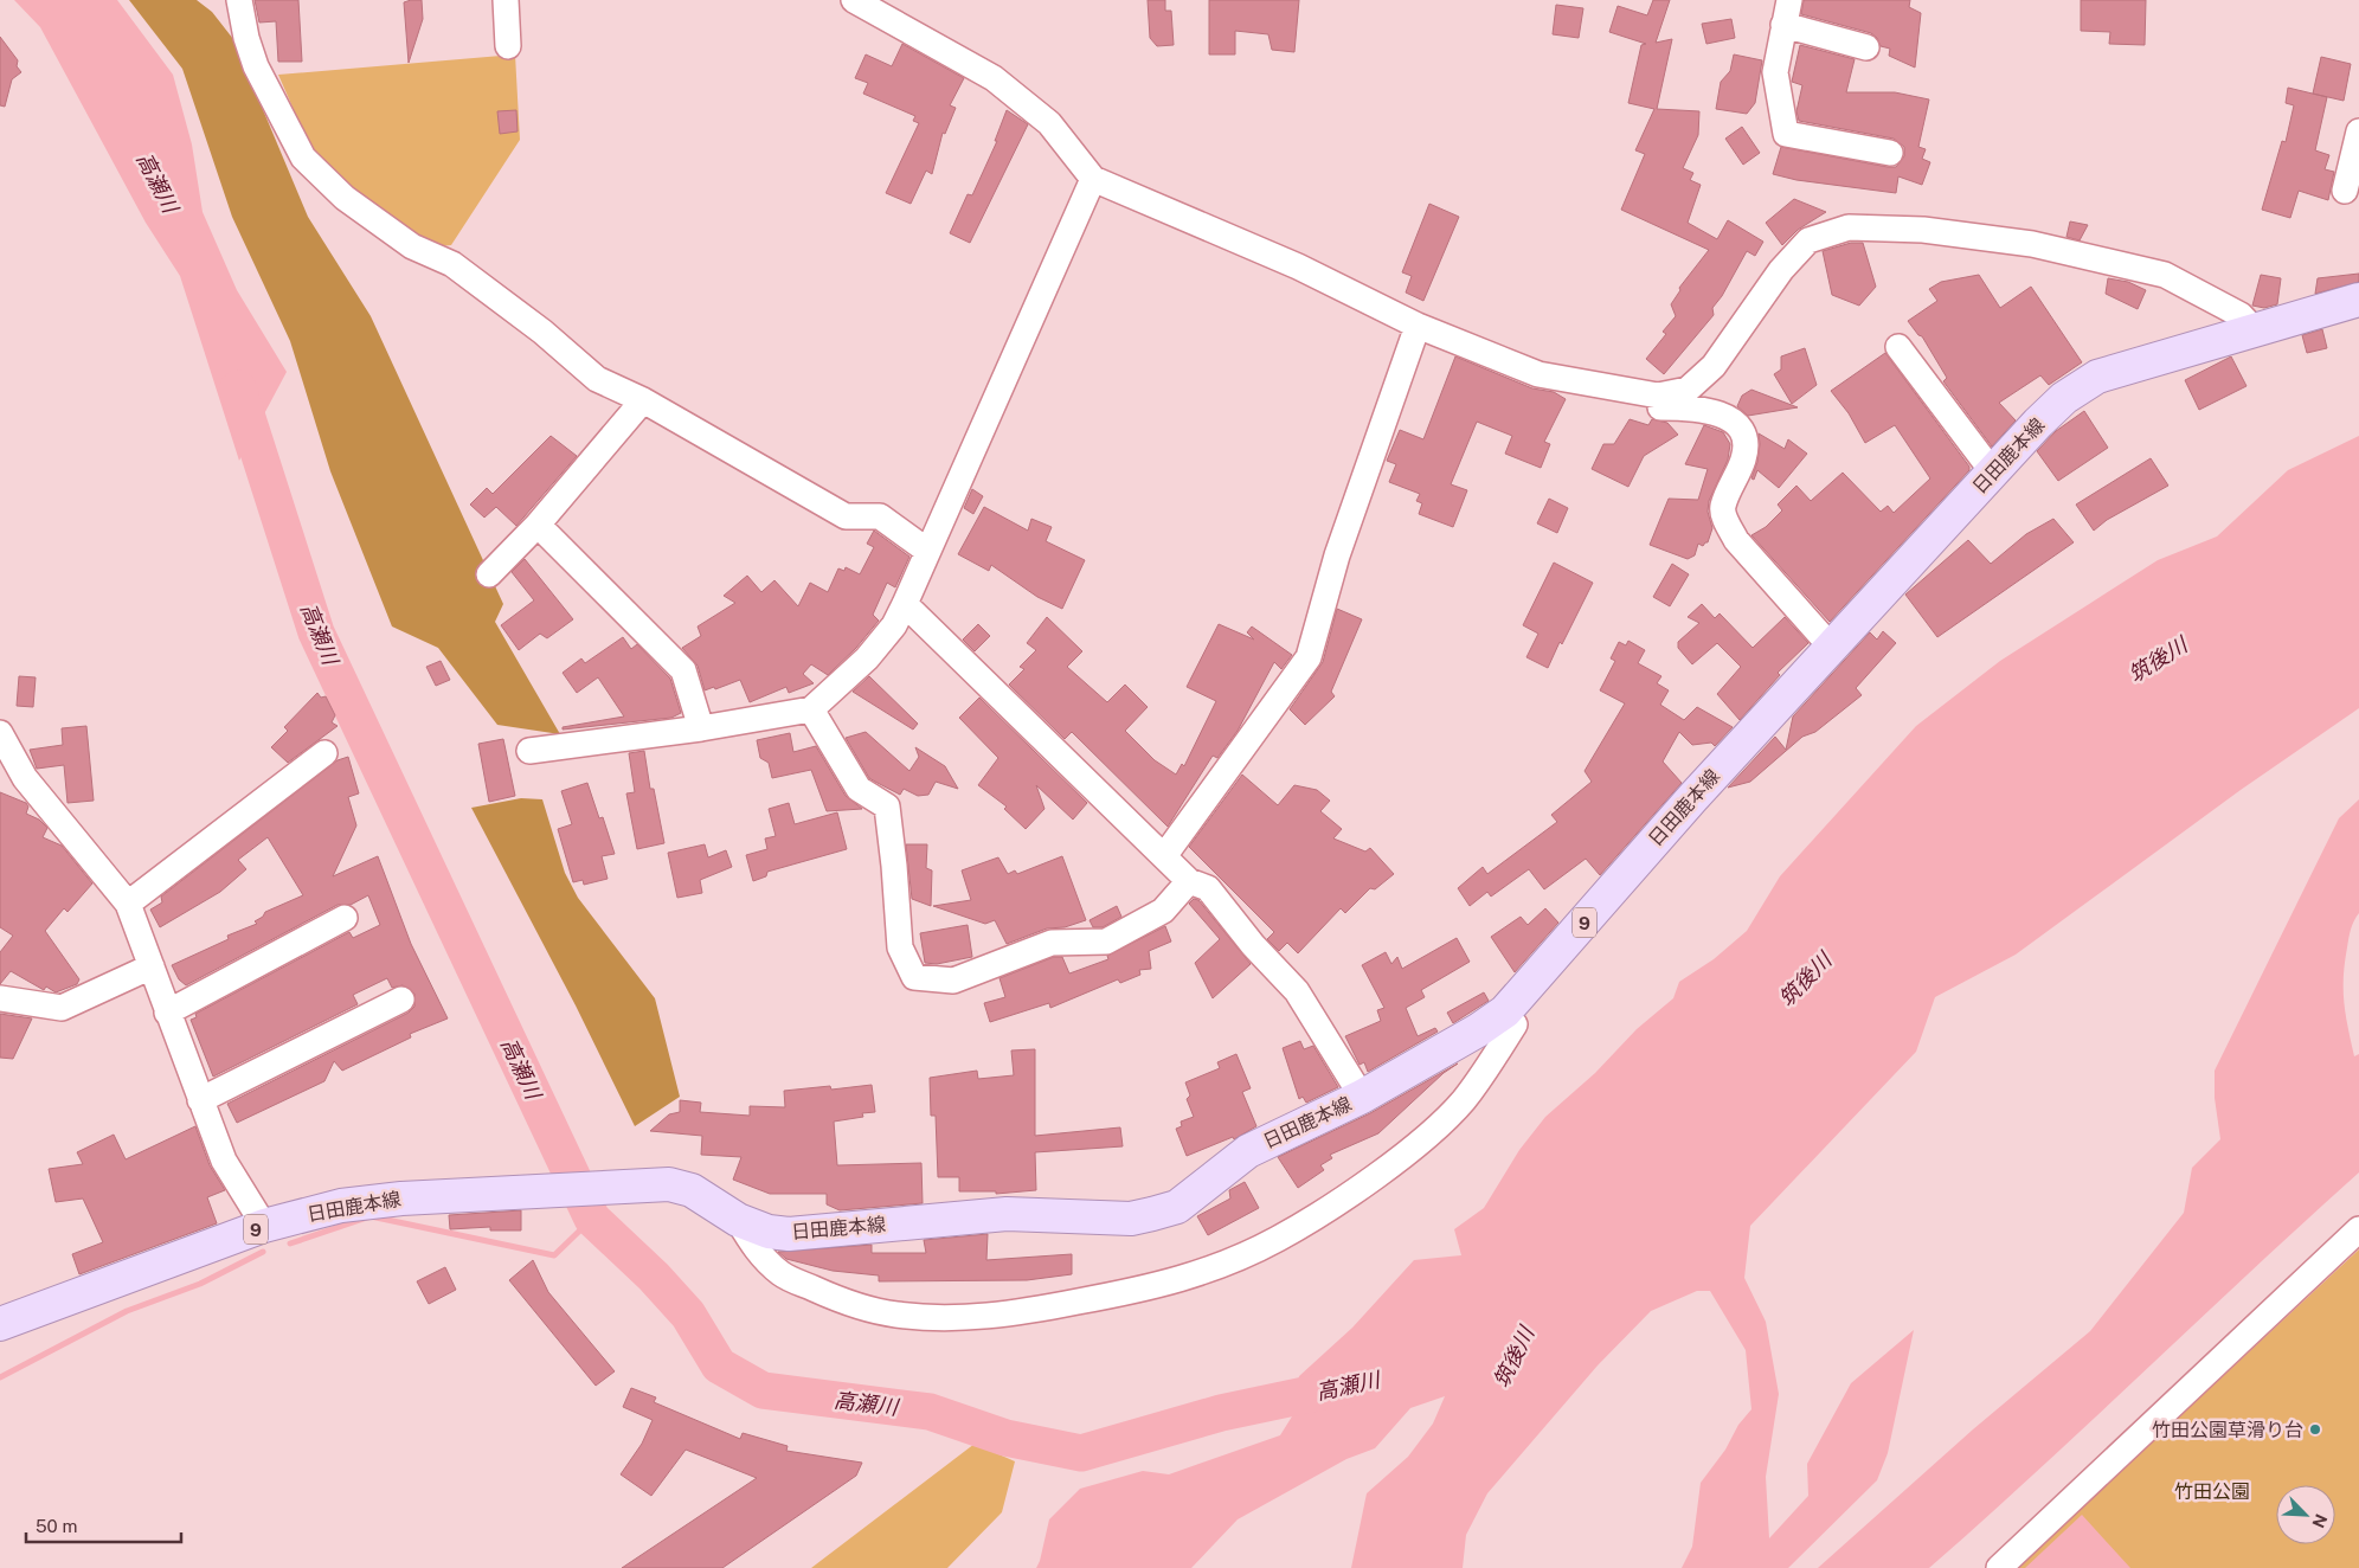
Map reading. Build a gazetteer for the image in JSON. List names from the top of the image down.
{
  "streets": {
    "main road": ["日田鹿本線", "9"]
  },
  "water": ["高瀬川", "筑後川"],
  "parks": ["竹田公園"],
  "places": ["竹田公園草滑り台"],
  "scale_bar": "50 m",
  "north": "bottom right"
}
